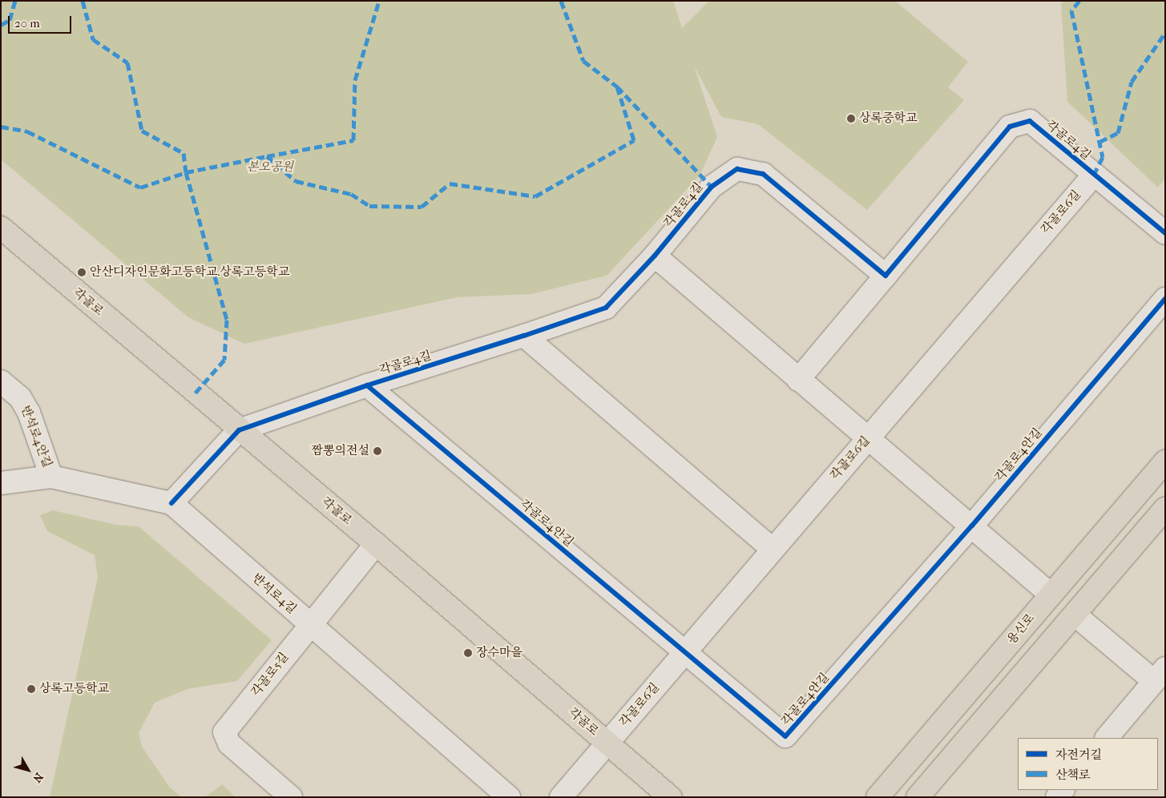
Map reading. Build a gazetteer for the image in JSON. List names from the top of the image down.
{
  "streets": {
    "main road": ["각골로", "용신로"],
    "street": [
      "각골로4길",
      "각골로6길",
      "반석로4안길",
      "각골로4안길",
      "반석로4길",
      "각골로5길"
    ]
  },
  "crossings": [
    ["각골로4길", "각골로6길"],
    ["각골로4길", "각골로"],
    ["각골로4길", "각골로4안길"],
    ["각골로4길", "반석로4길"],
    ["각골로6길", "각골로"],
    ["각골로6길", "각골로4안길"],
    ["각골로", "각골로5길"],
    ["반석로4안길", "반석로4길"],
    ["반석로4길", "각골로5길"]
  ],
  "parks": ["본오공원"],
  "places": [
    "상록중학교",
    "안산디자인문화고등학교.상록고등학교",
    "짬뽕의전설",
    "장수마을",
    "상록고등학교"
  ],
  "legend": ["자전거길", "산책로"],
  "scale_bar": "20 m",
  "north": "bottom right"
}
